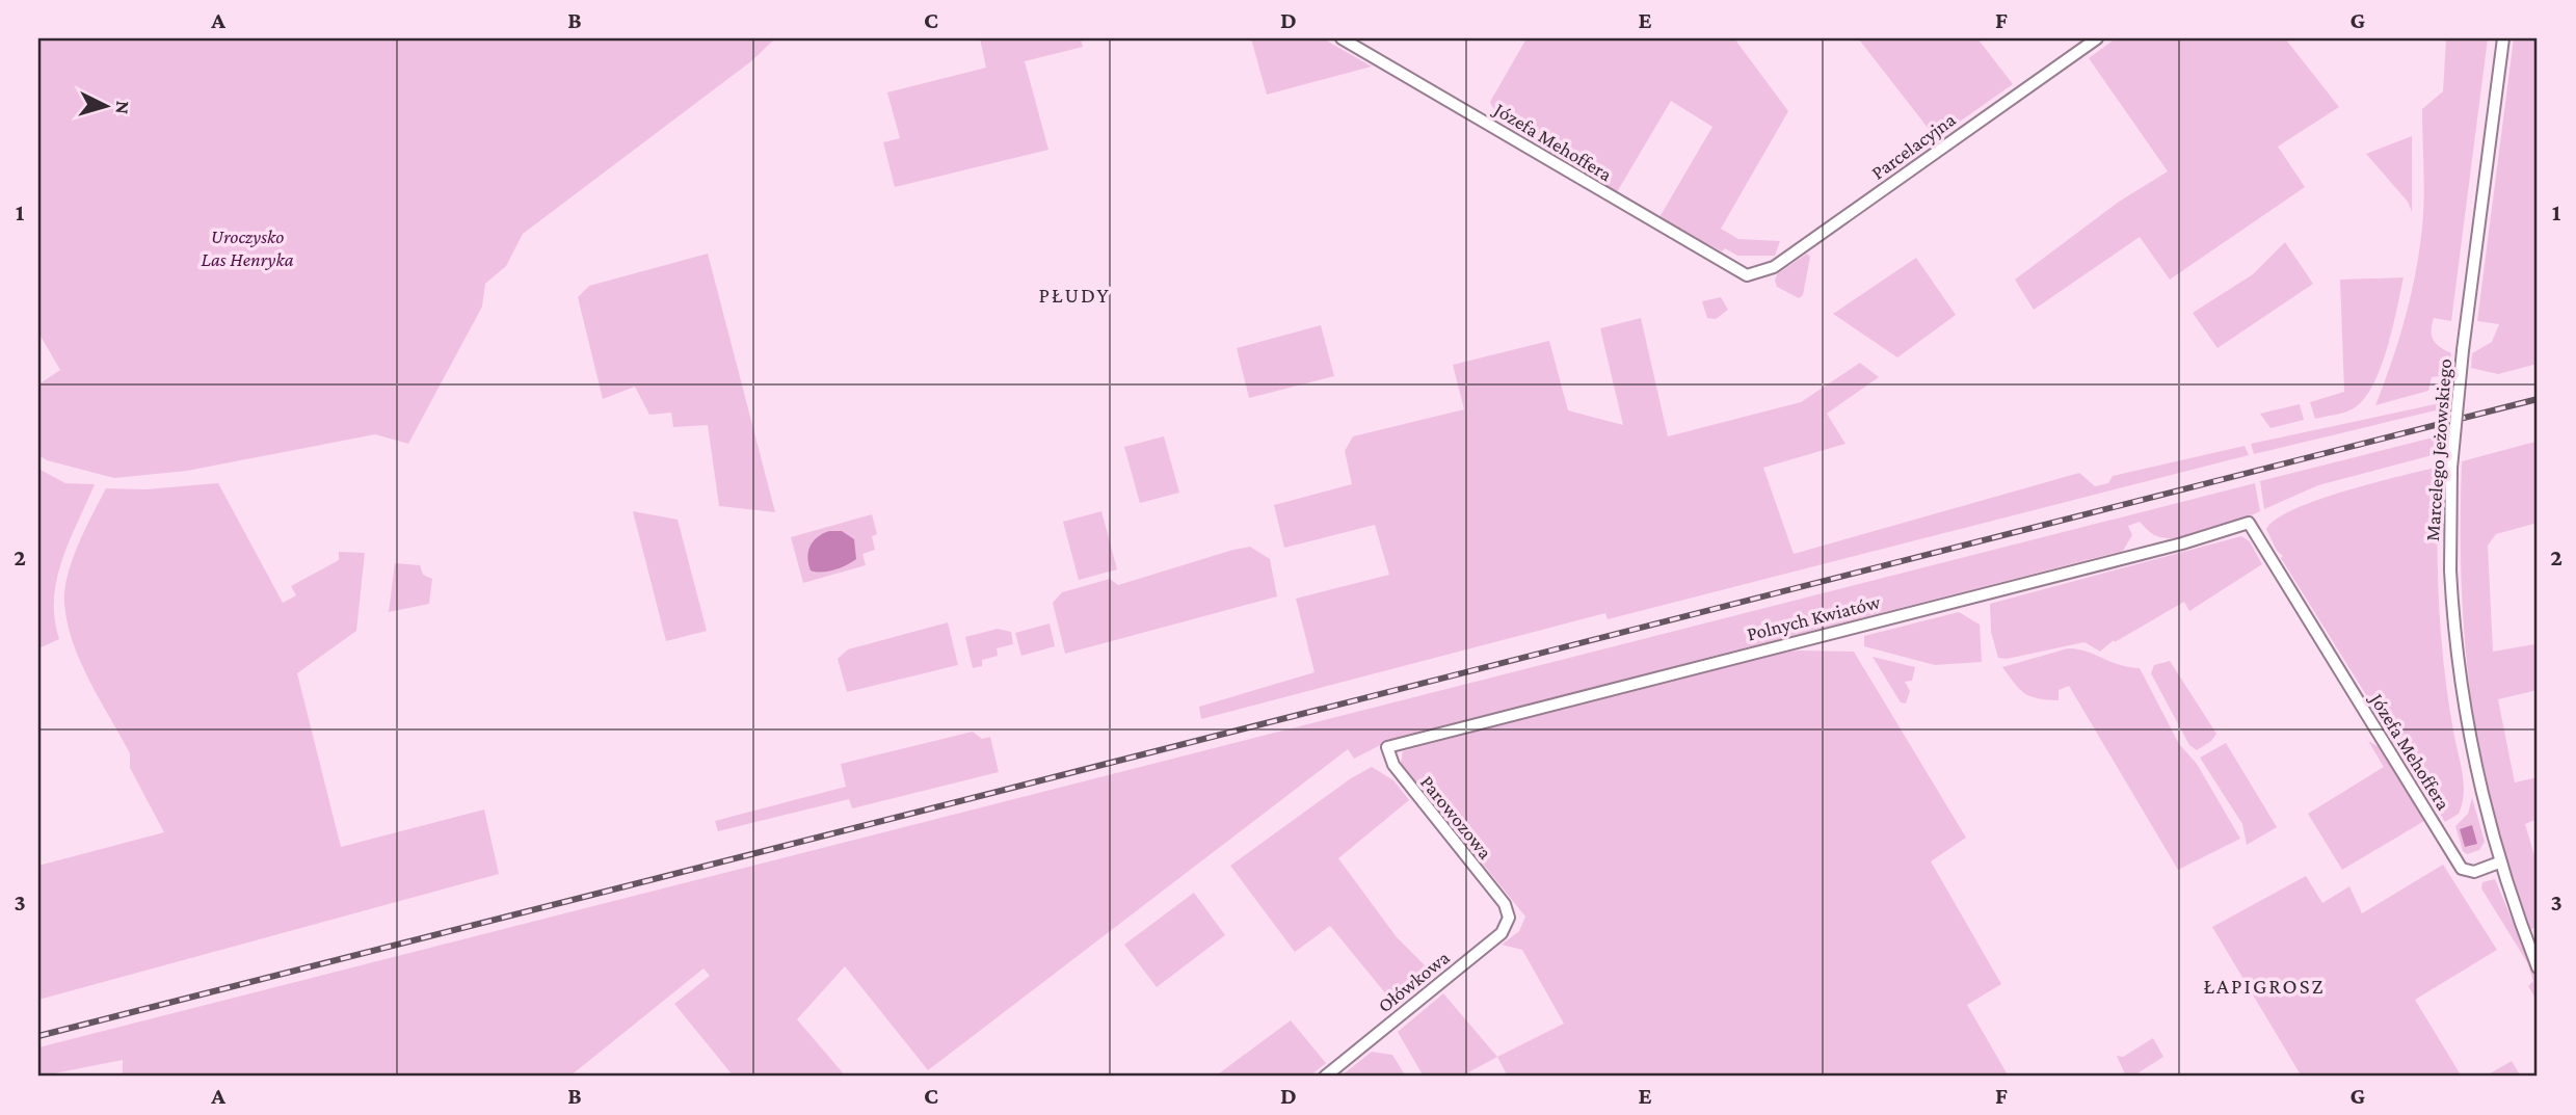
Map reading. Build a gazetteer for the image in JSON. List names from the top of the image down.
{
  "streets": {
    "street": [
      "Józefa Mehoffera",
      "Parcelacyjna",
      "Marcelego Jeżowskiego",
      "Polnych Kwiatów",
      "Parowozowa",
      "Ołówkowa"
    ]
  },
  "crossings": [
    ["Józefa Mehoffera", "Parcelacyjna"],
    ["Józefa Mehoffera", "Marcelego Jeżowskiego"],
    ["Józefa Mehoffera", "Polnych Kwiatów"],
    ["Polnych Kwiatów", "Parowozowa"],
    ["Parowozowa", "Ołówkowa"]
  ],
  "districts": ["PŁUDY", "ŁAPIGROSZ"],
  "parks": ["Uroczysko Las Henryka"],
  "north": "right",
  "grid": {
    "columns": [
      "A",
      "B",
      "C",
      "D",
      "E",
      "F",
      "G"
    ],
    "rows": ["1", "2", "3"]
  }
}
